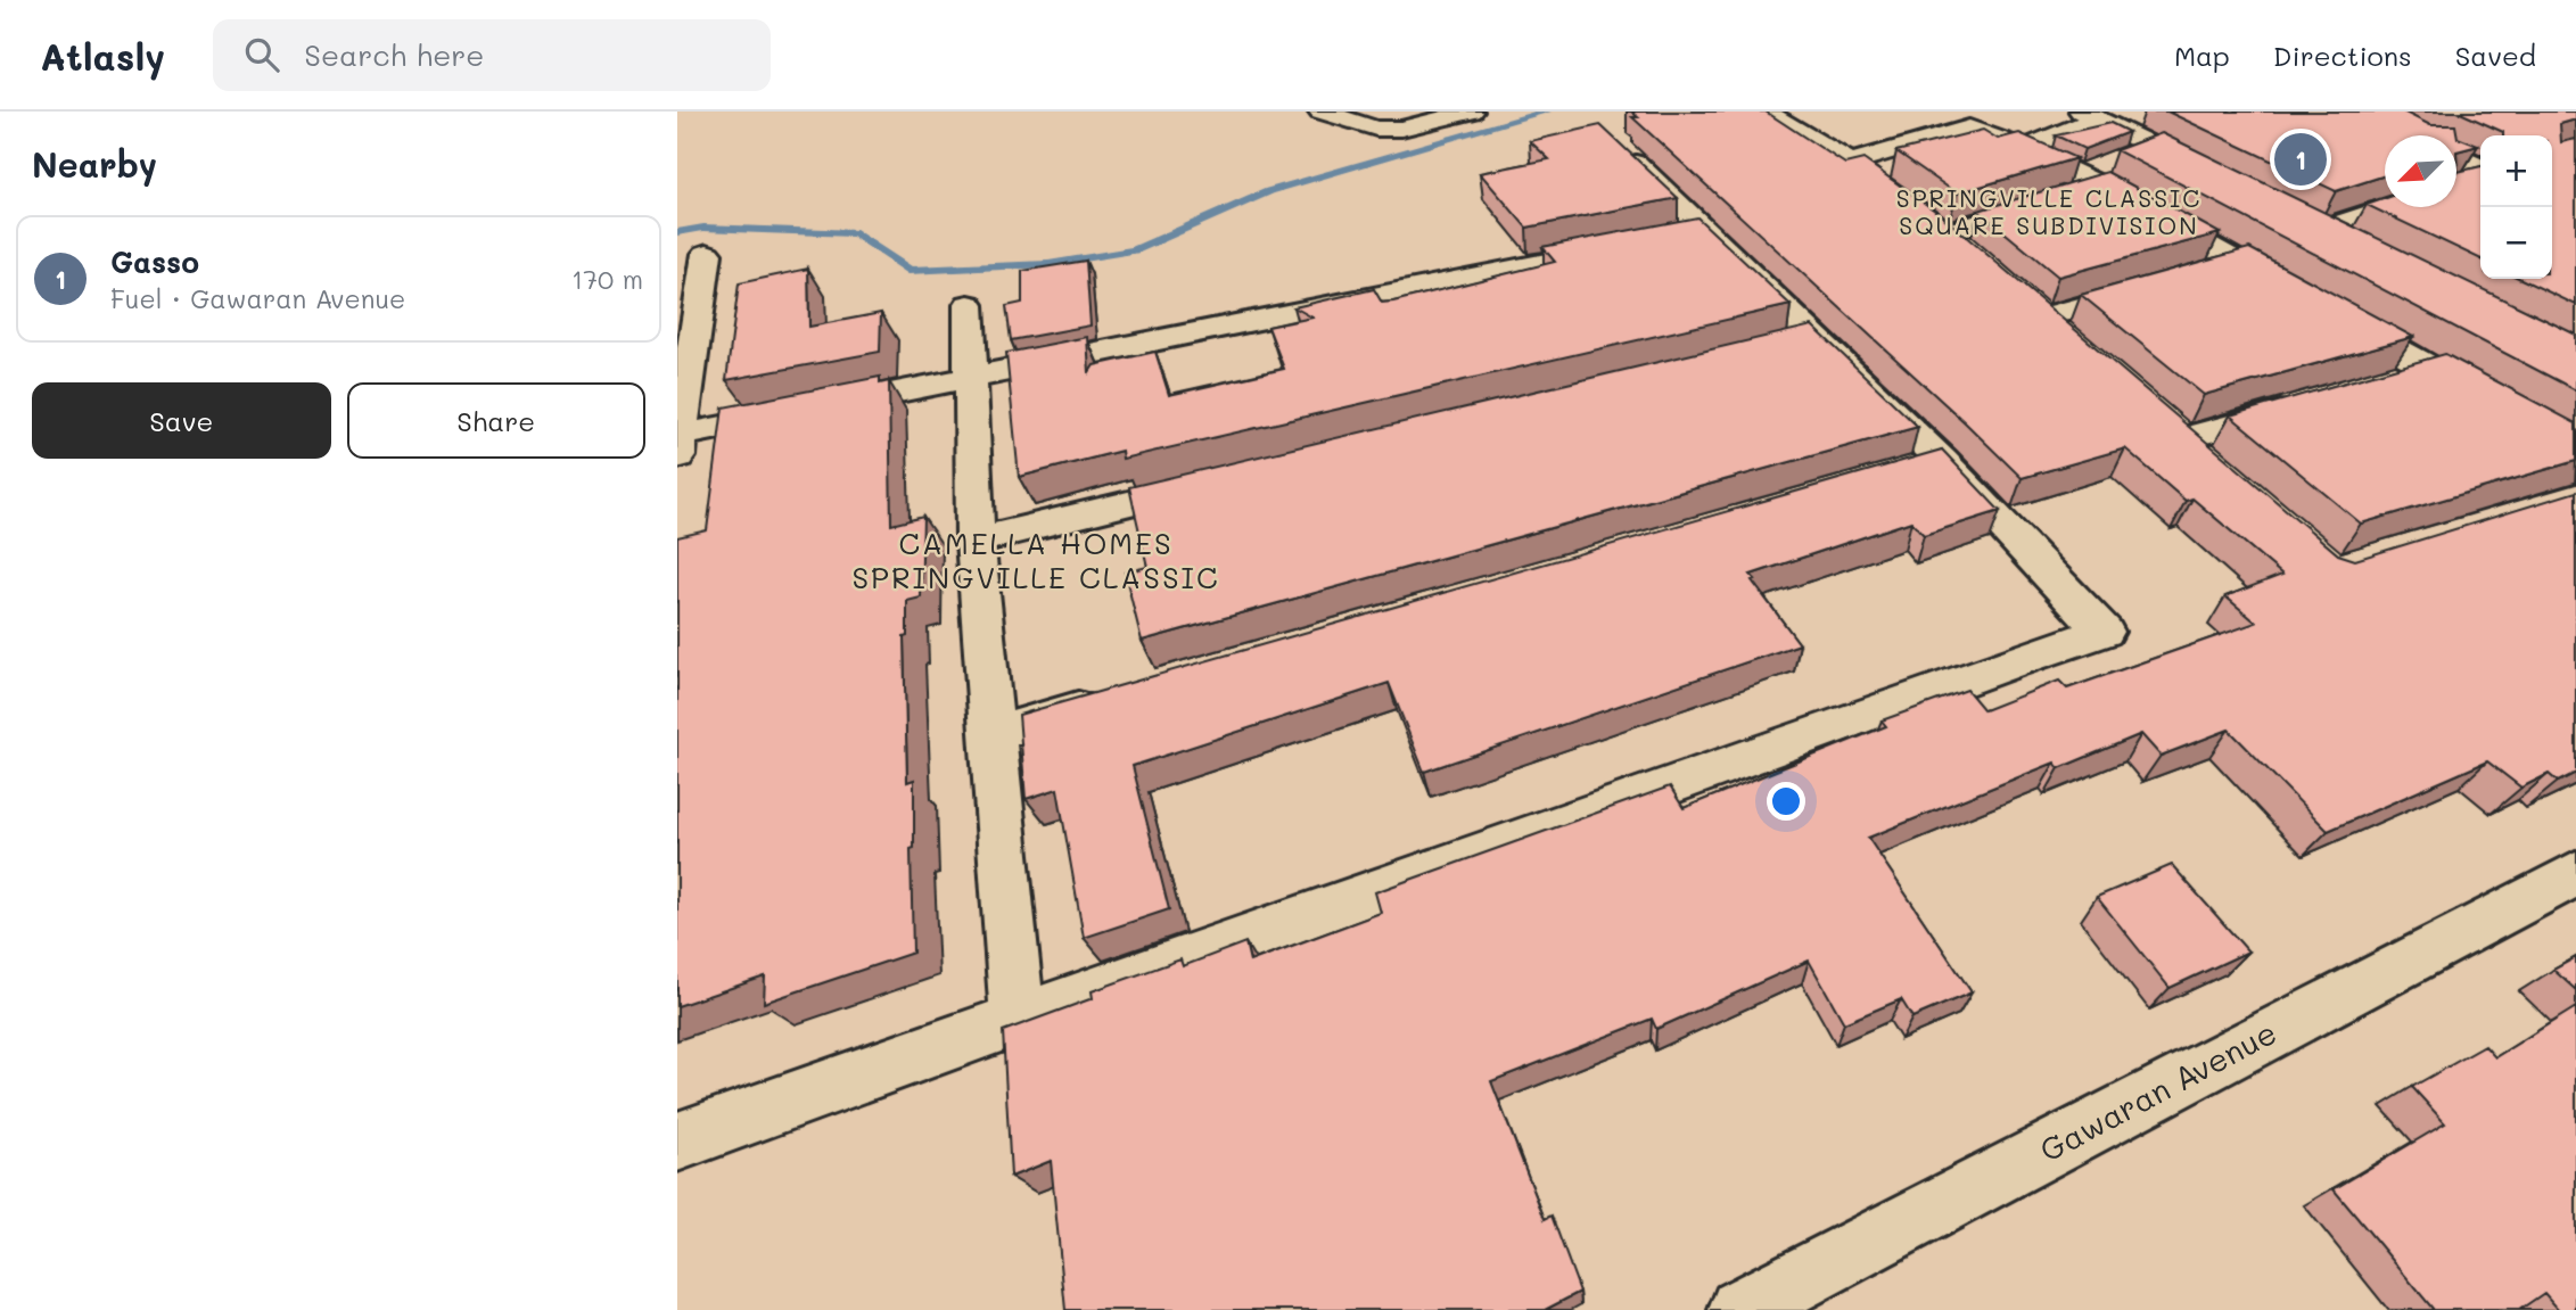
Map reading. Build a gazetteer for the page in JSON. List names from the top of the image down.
{
  "streets": {
    "street": ["Gawaran Avenue"]
  },
  "districts": ["SPRINGVILLE CLASSIC SQUARE SUBDIVISION", "CAMELLA HOMES SPRINGVILLE CLASSIC"],
  "north": "bottom left",
  "page": {
    "header": "Atlasly",
    "search": "Search here",
    "nav": ["Map", "Directions", "Saved"],
    "heading": "Nearby",
    "pins": "1",
    "map_buttons": ["+", "−"],
    "list": [
      {
        "mark": "1",
        "name": "Gasso",
        "note": "Fuel · Gawaran Avenue",
        "value": "170 m"
      }
    ],
    "buttons": ["Save", "Share"]
  }
}
